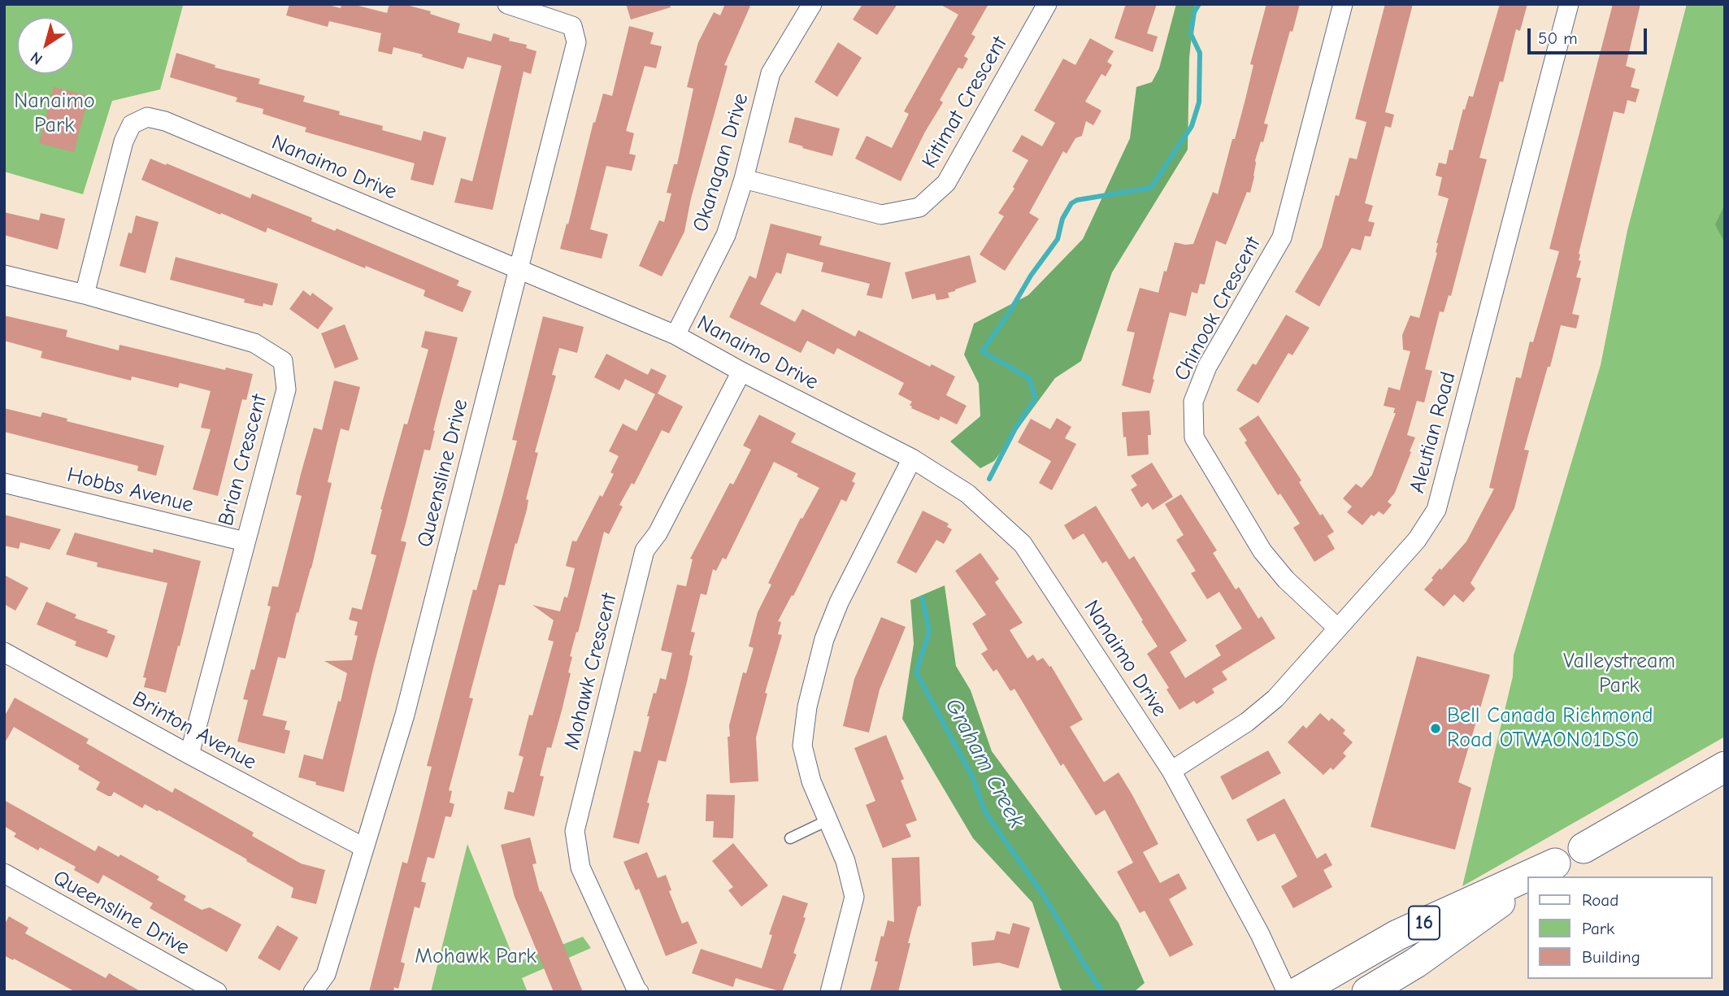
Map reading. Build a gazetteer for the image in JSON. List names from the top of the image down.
{
  "streets": {
    "main road": ["16"],
    "street": [
      "Kitimat Crescent",
      "Okanagan Drive",
      "Nanaimo Drive",
      "Chinook Crescent",
      "Aleutian Road",
      "Brian Crescent",
      "Queensline Drive",
      "Hobbs Avenue",
      "Mohawk Crescent",
      "Brinton Avenue"
    ]
  },
  "crossings": [
    ["Kitimat Crescent", "Okanagan Drive"],
    ["Okanagan Drive", "Nanaimo Drive"],
    ["Nanaimo Drive", "Aleutian Road"],
    ["Nanaimo Drive", "Brian Crescent"],
    ["Nanaimo Drive", "Queensline Drive"],
    ["Nanaimo Drive", "Mohawk Crescent"],
    ["Chinook Crescent", "Aleutian Road"],
    ["Brian Crescent", "Hobbs Avenue"],
    ["Brian Crescent", "Brinton Avenue"],
    ["Queensline Drive", "Brinton Avenue"]
  ],
  "water": ["Graham Creek"],
  "parks": ["Nanaimo Park", "Valleystream Park", "Mohawk Park"],
  "places": ["Bell Canada Richmond Road OTWAON01DS0"],
  "legend": ["Road", "Park", "Building"],
  "scale_bar": "50 m",
  "north": "bottom left"
}
